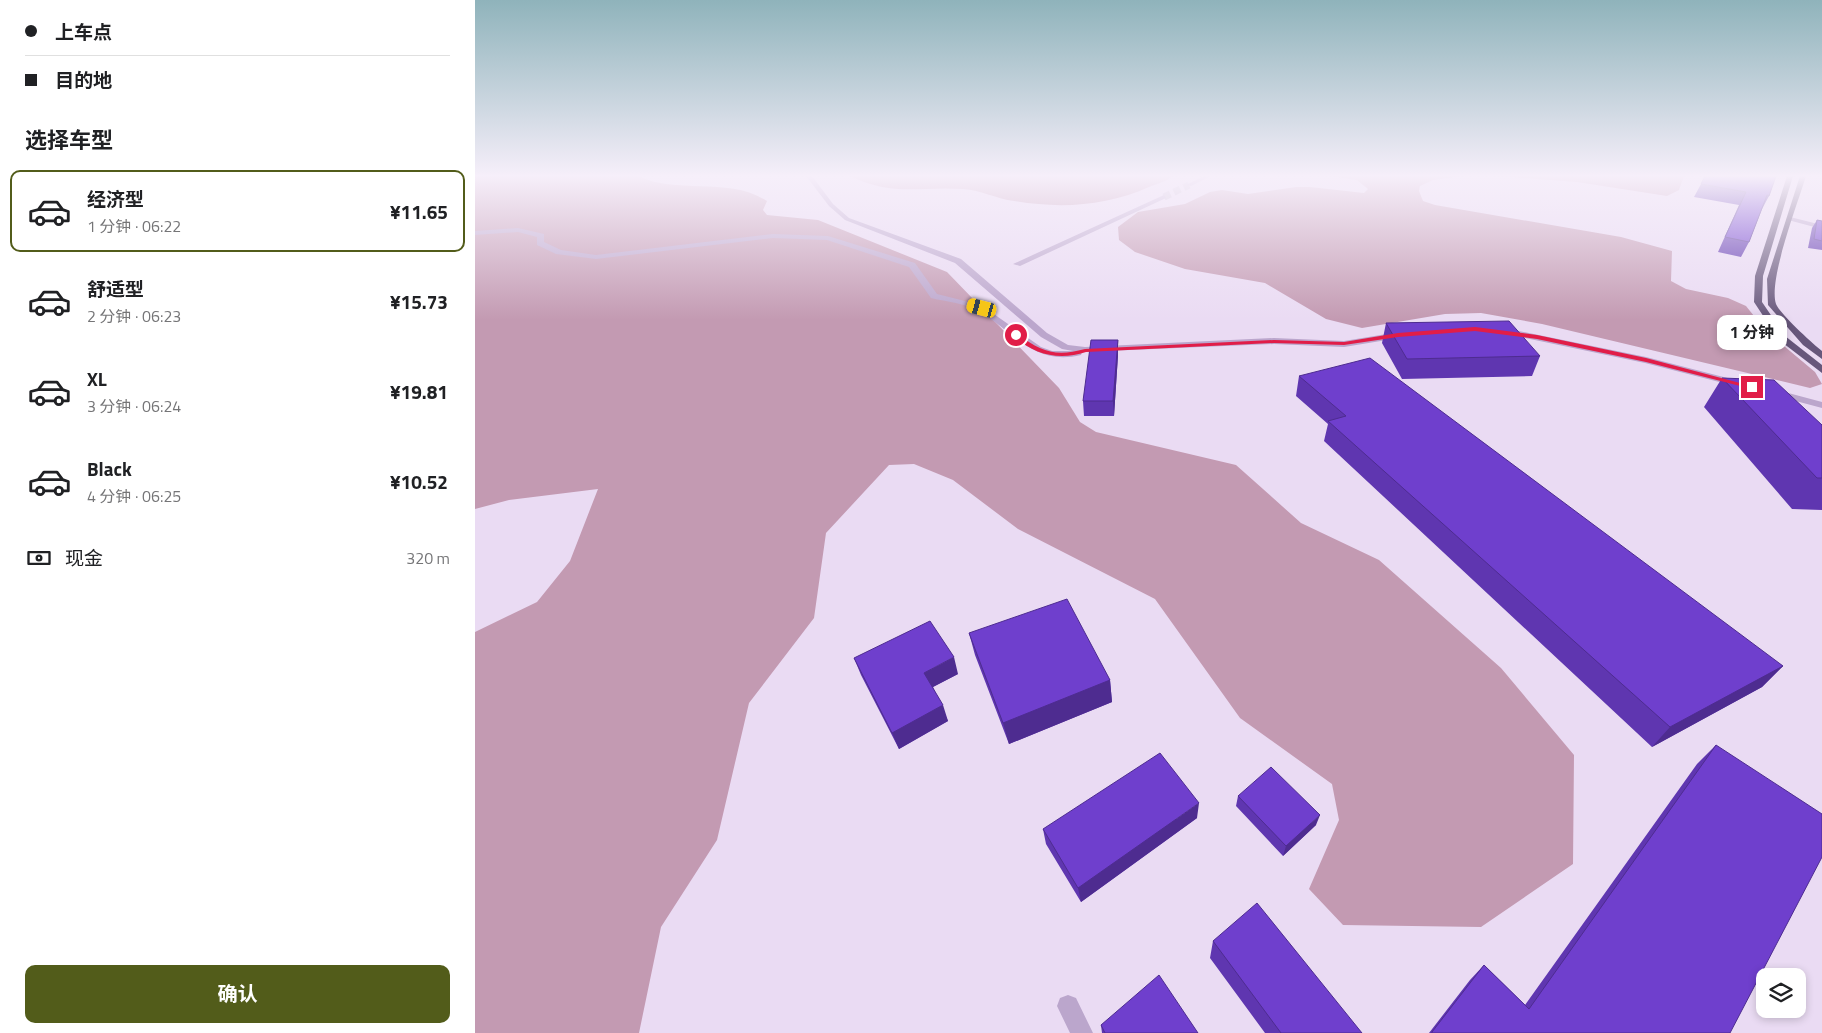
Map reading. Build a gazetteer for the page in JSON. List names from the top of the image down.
{
  "page": {
    "banner": ["上车点", "目的地"],
    "heading": "选择车型",
    "list": [
      {
        "name": "经济型",
        "note": "1 分钟 · 06:22",
        "value": "¥11.65"
      },
      {
        "name": "舒适型",
        "note": "2 分钟 · 06:23",
        "value": "¥15.73"
      },
      {
        "name": "XL",
        "note": "3 分钟 · 06:24",
        "value": "¥19.81"
      },
      {
        "name": "Black",
        "note": "4 分钟 · 06:25",
        "value": "¥10.52"
      }
    ],
    "bubble": "1 分钟",
    "pay": ["现金", "320 m"],
    "buttons": "确认"
  }
}
